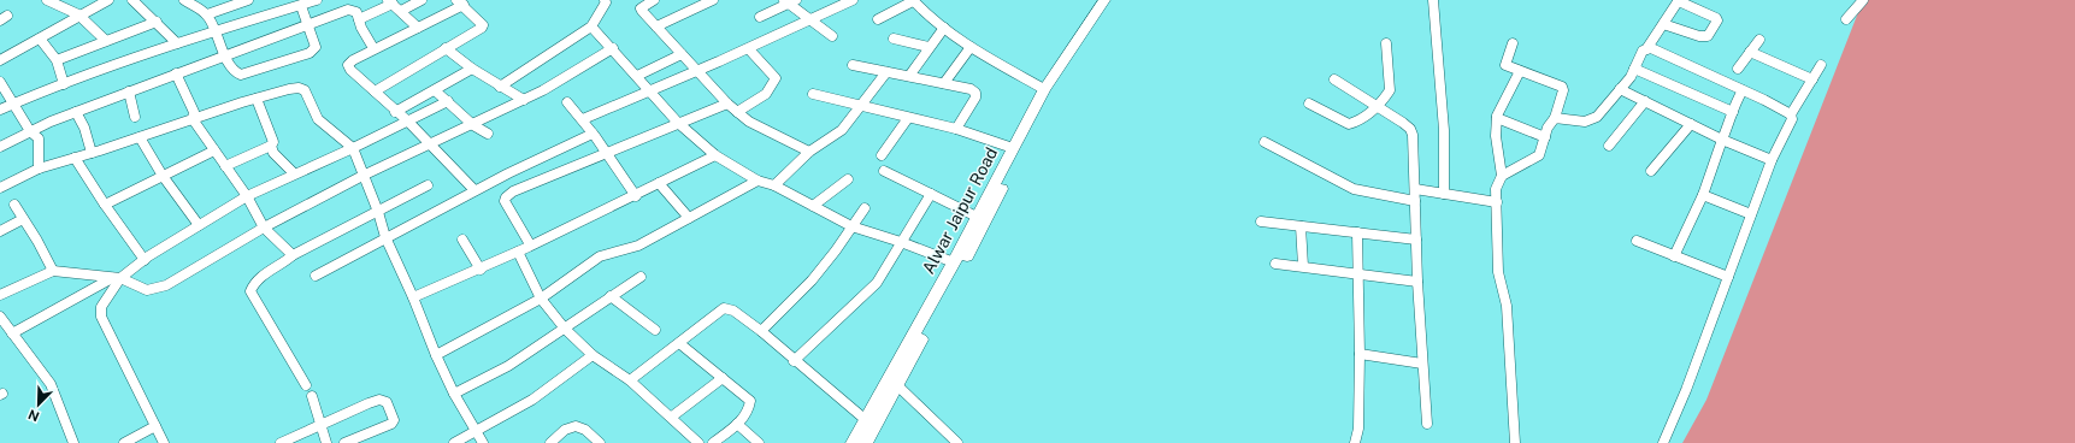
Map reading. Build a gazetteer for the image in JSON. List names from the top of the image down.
{
  "streets": {
    "main road": ["Alwar Jaipur Road"]
  },
  "north": "bottom left"
}
